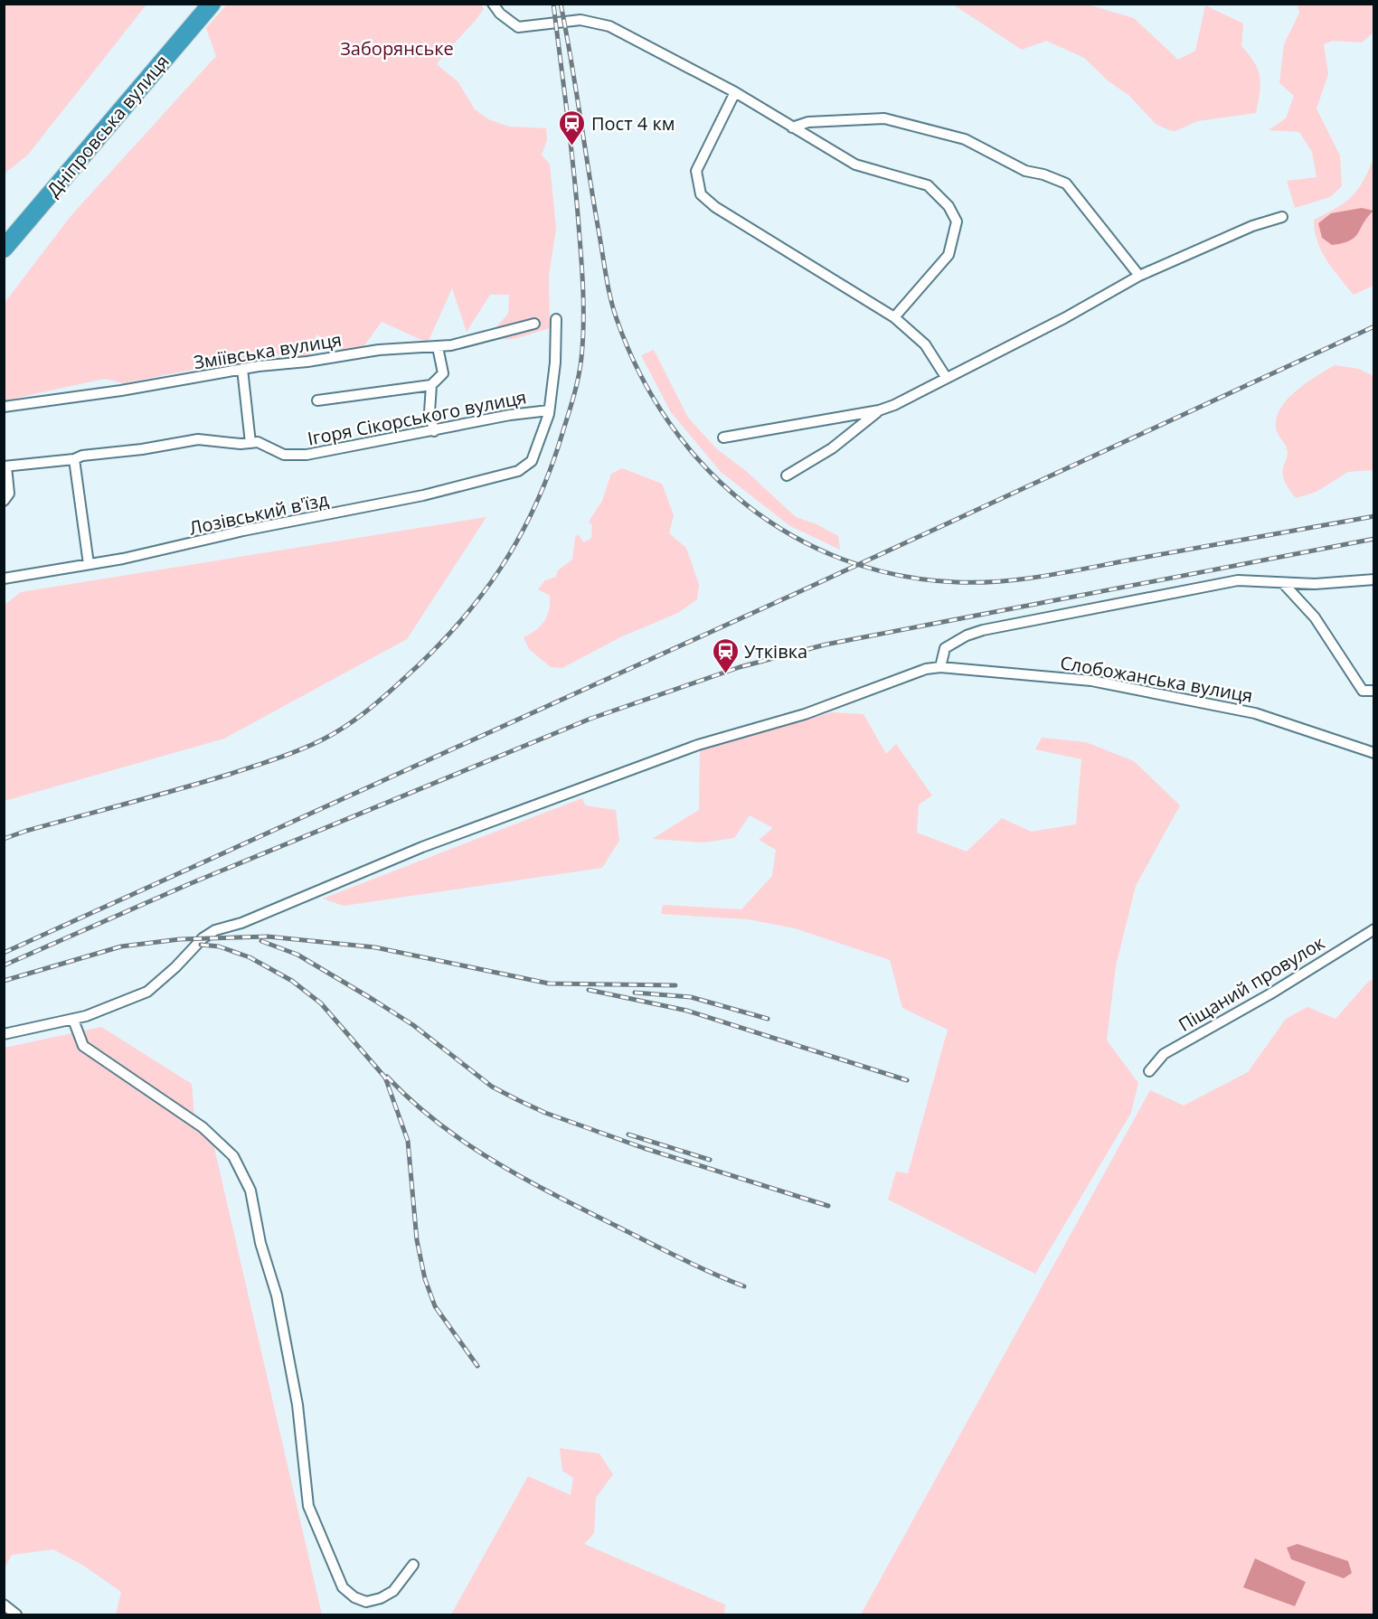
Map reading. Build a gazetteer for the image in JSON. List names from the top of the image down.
{
  "streets": {
    "highway": ["Дніпровська вулиця"],
    "street": [
      "Зміївська вулиця",
      "Ігоря Сікорського вулиця",
      "Лозівський в'їзд",
      "Слобожанська вулиця",
      "Піщаний провулок"
    ]
  },
  "crossings": [
    ["Ігоря Сікорського вулиця", "Лозівський в'їзд"]
  ],
  "parks": ["Заборянське"],
  "places": {
    "station": ["Пост 4 км", "Уткiвка"]
  }
}
